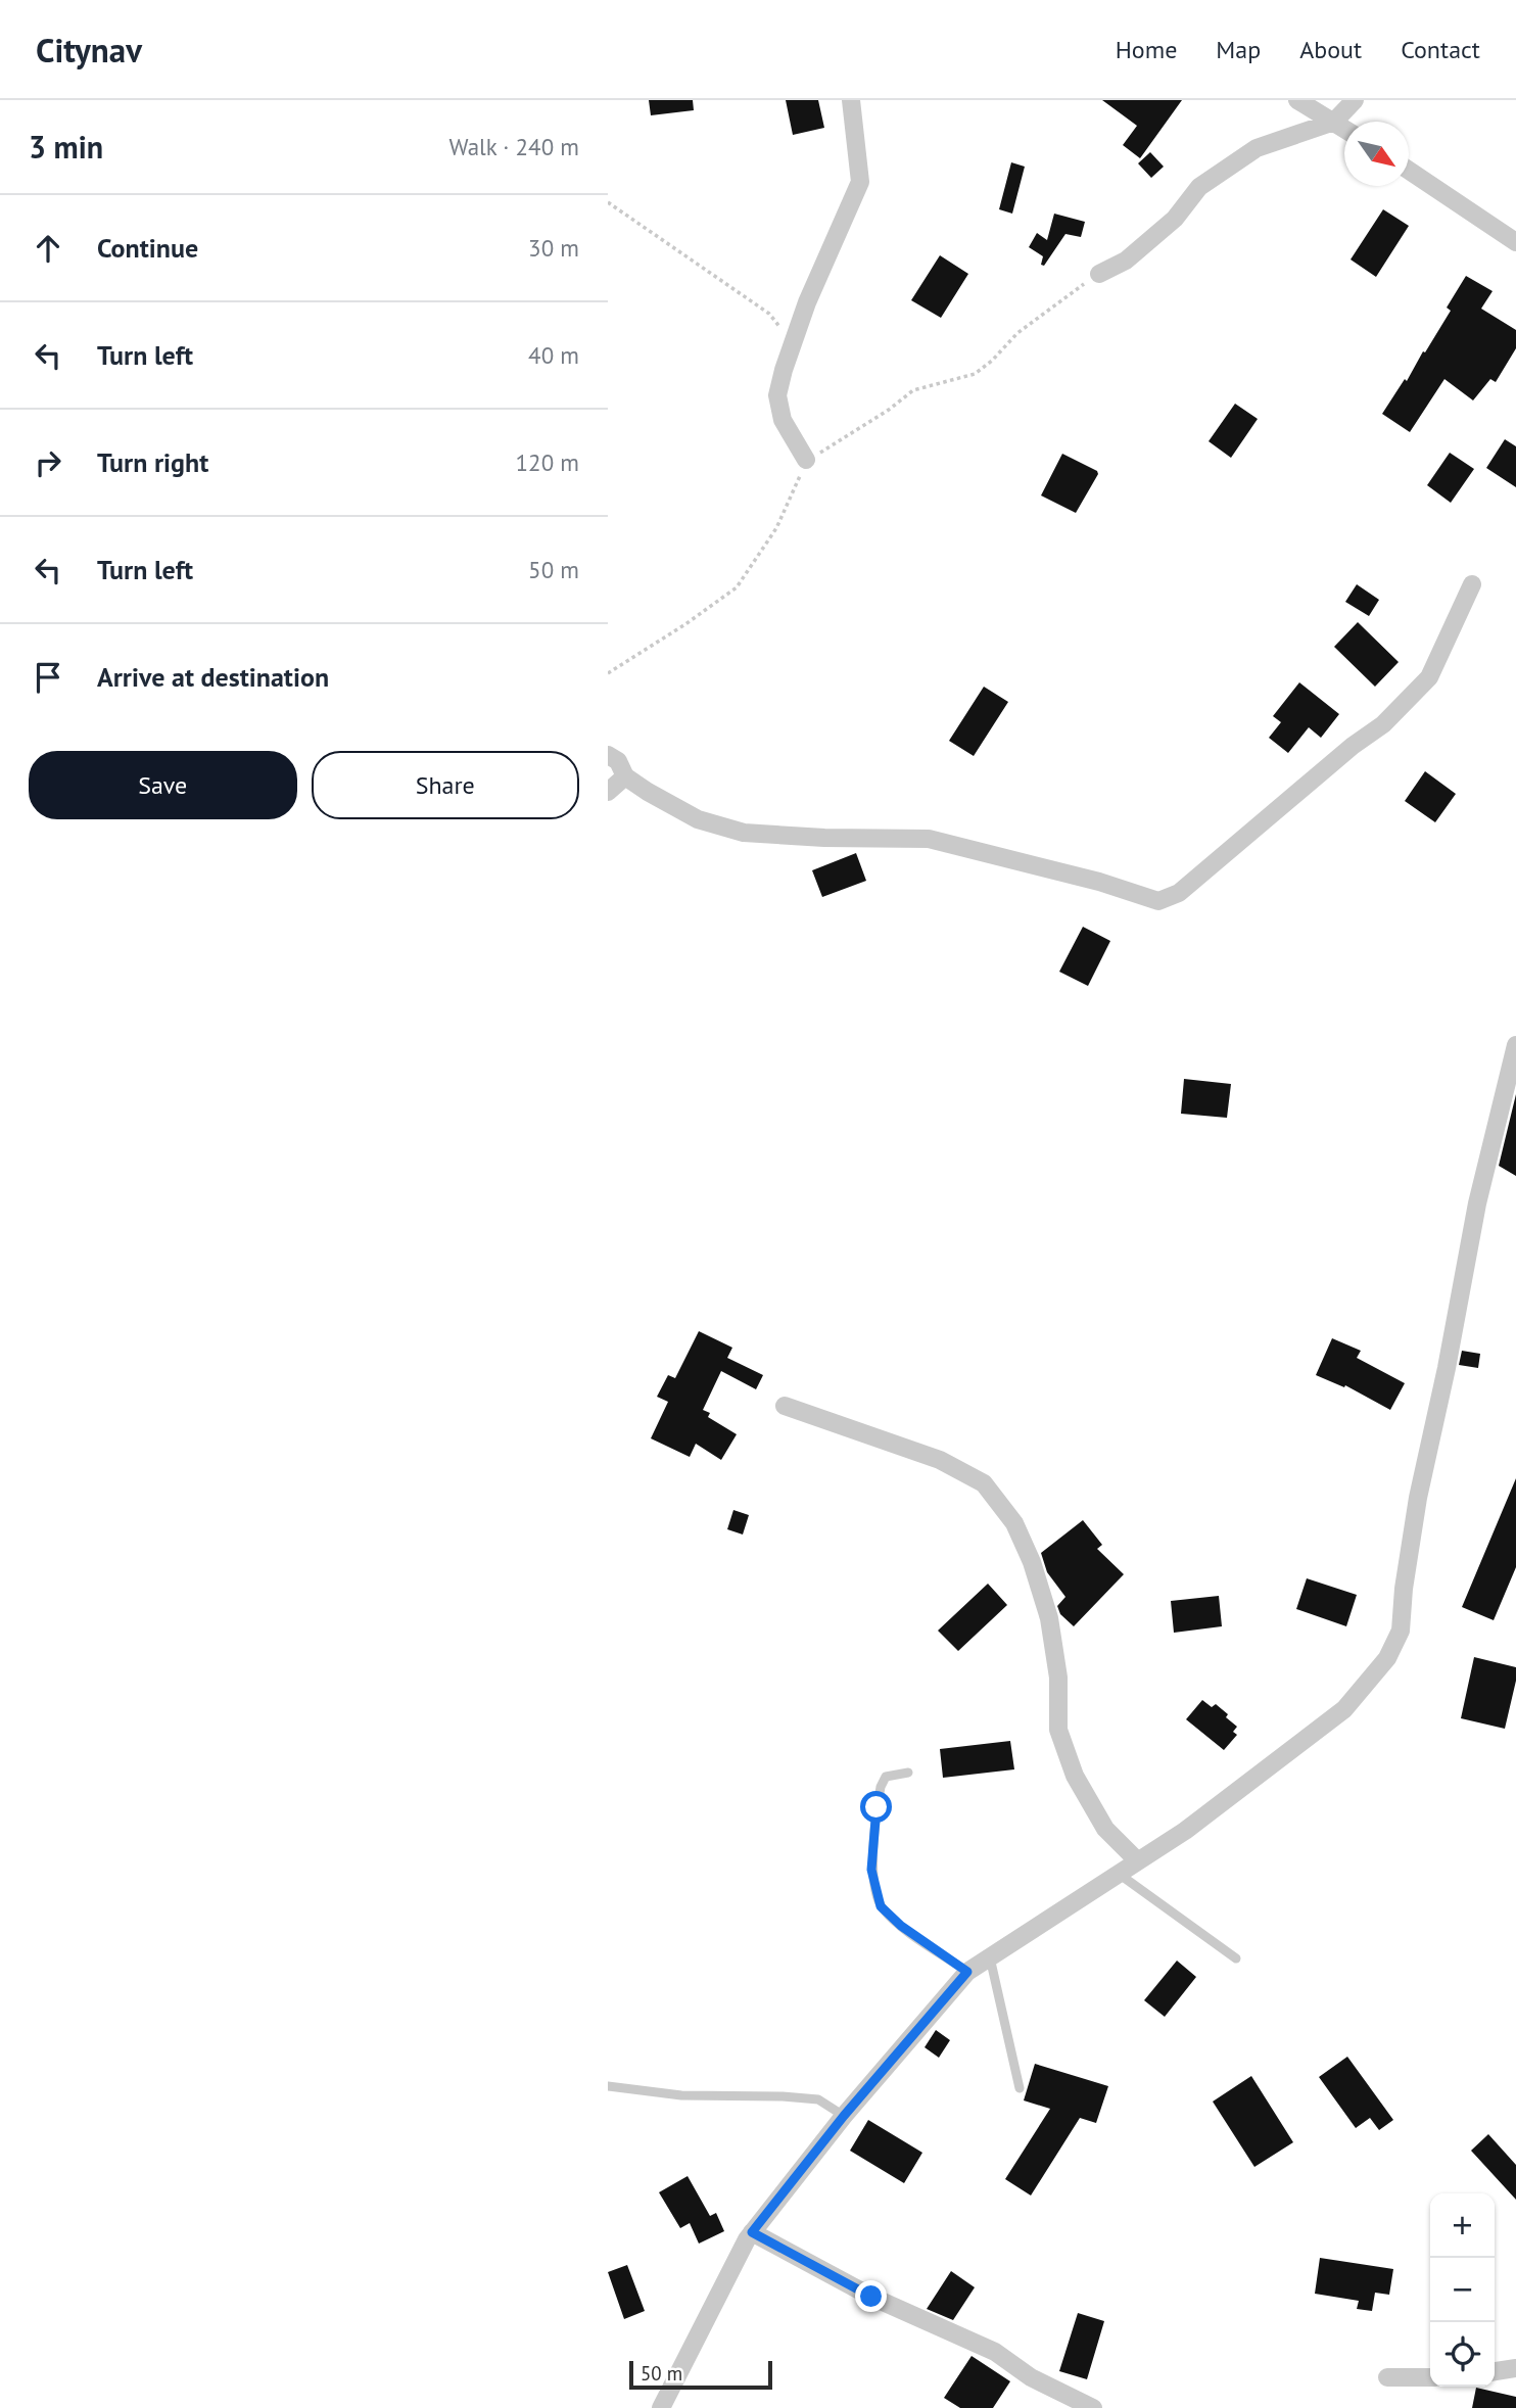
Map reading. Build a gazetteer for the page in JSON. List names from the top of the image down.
{
  "scale_bar": "50 m",
  "north": "bottom right",
  "page": {
    "header": "Citynav",
    "nav": [
      "Home",
      "Map",
      "About",
      "Contact"
    ],
    "heading": ["3 min", "Walk · 240 m"],
    "list": [
      ["Continue", "30 m"],
      ["Turn left", "40 m"],
      ["Turn right", "120 m"],
      ["Turn left", "50 m"],
      "Arrive at destination"
    ],
    "buttons": ["Save", "Share"],
    "map_buttons": ["+", "−"],
    "scale": "50 m"
  }
}
